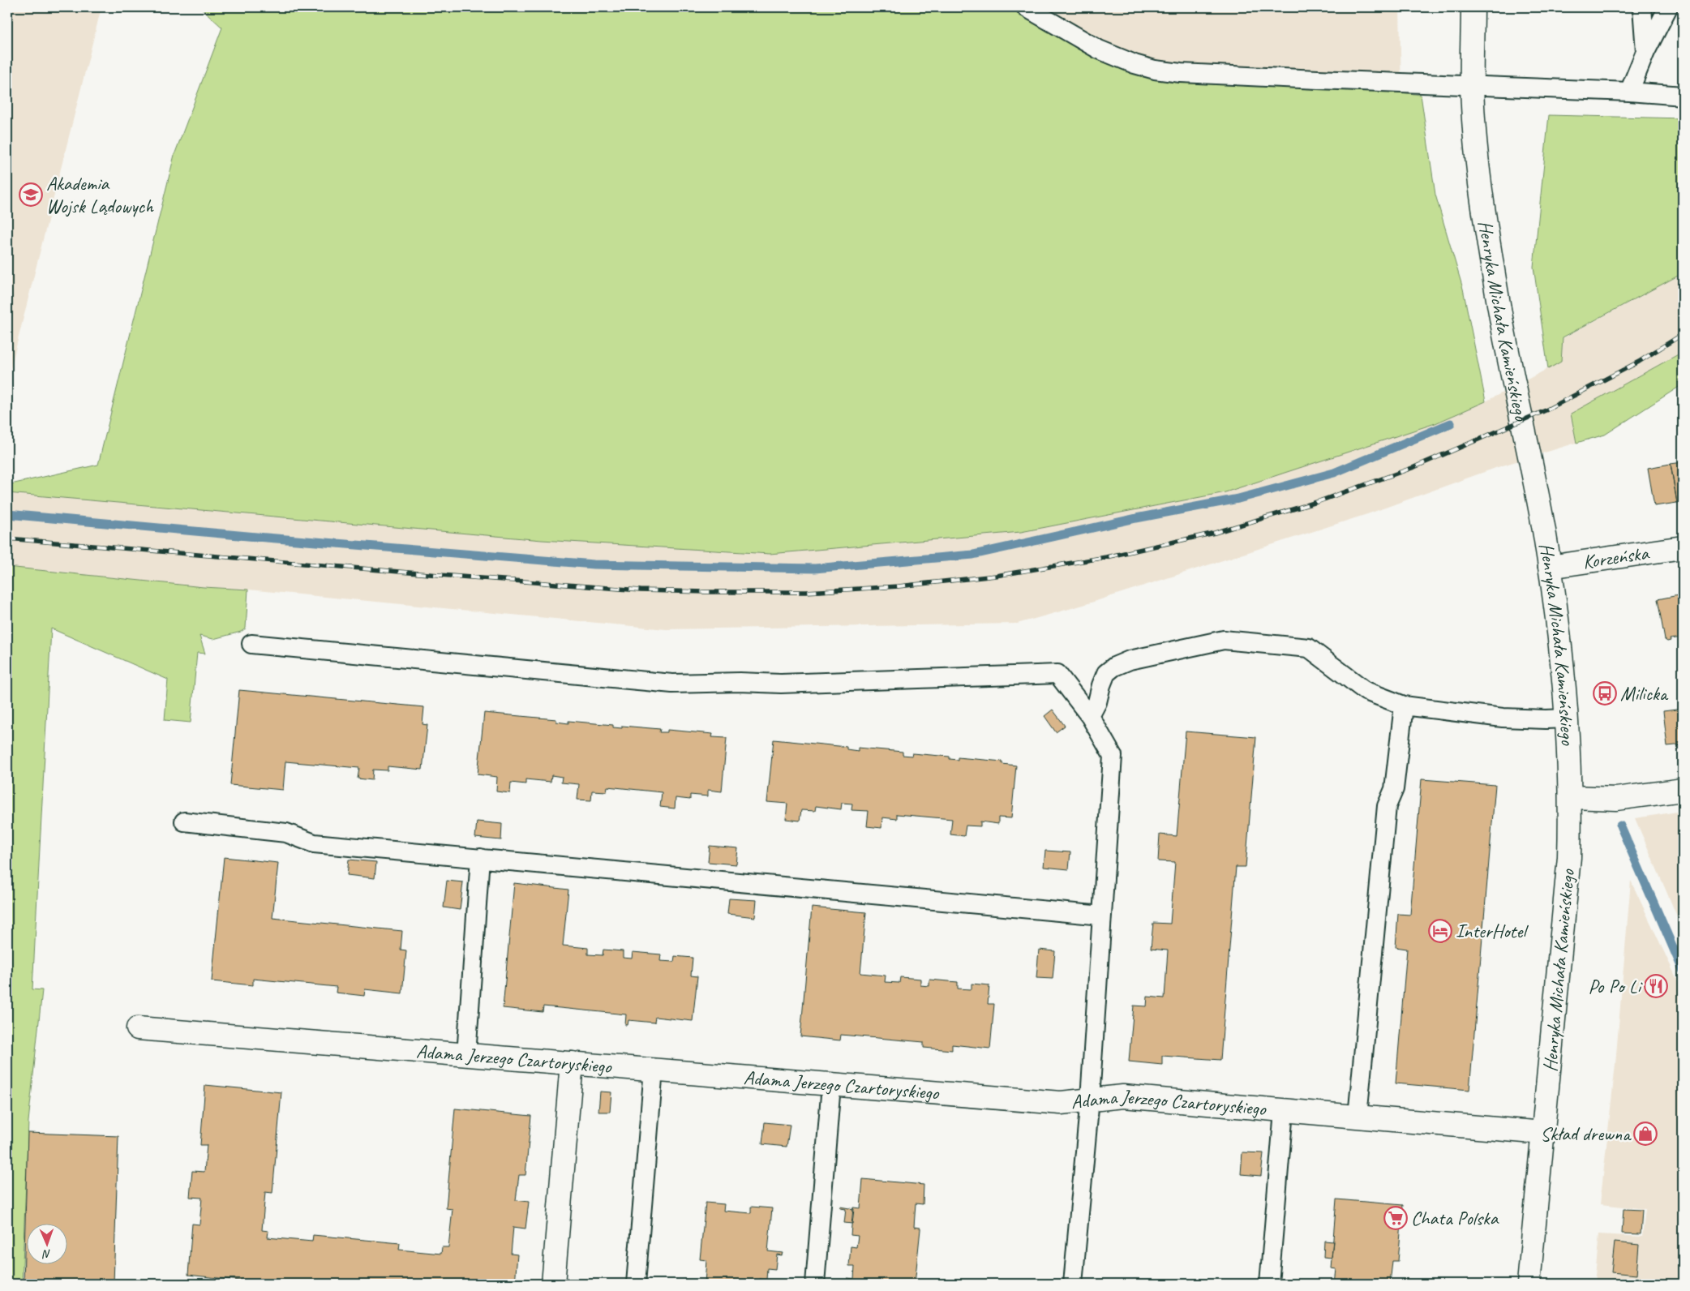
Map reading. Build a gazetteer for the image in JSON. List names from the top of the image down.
{
  "streets": {
    "street": ["Henryka Michała Kamieńskiego", "Korzeńska", "Adama Jerzego Czartoryskiego"]
  },
  "crossings": [
    ["Henryka Michała Kamieńskiego", "Korzeńska"],
    ["Henryka Michała Kamieńskiego", "Adama Jerzego Czartoryskiego"]
  ],
  "places": {
    "school or university": ["Akademia Wojsk Lądowych"],
    "bus stop": ["Milicka"],
    "hotel": ["InterHotel"],
    "restaurant": ["Po Po Li"],
    "shop": ["Skład drewna"],
    "supermarket": ["Chata Polska"]
  },
  "north": "bottom"
}
